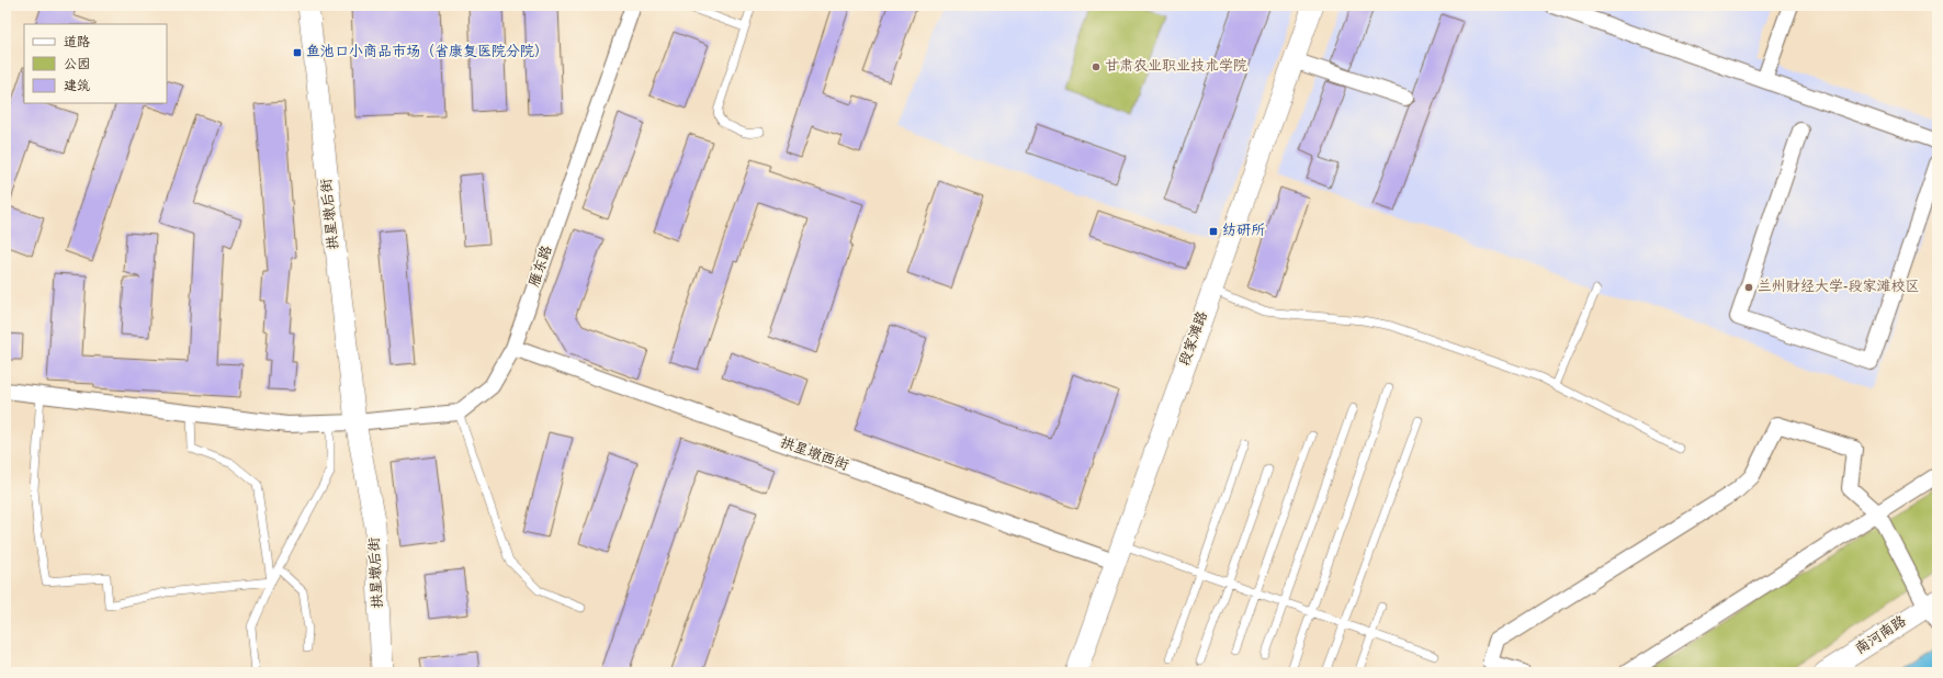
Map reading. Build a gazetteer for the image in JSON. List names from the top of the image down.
{
  "streets": {
    "street": [
      "拱星墩后街",
      "雁东路",
      "段家滩路",
      "拱星墩西街",
      "南河南路"
    ]
  },
  "crossings": [
    ["雁东路", "拱星墩西街"],
    ["段家滩路", "拱星墩西街"]
  ],
  "places": {
    "transit": ["鱼池口小商品市场（省康复医院分院）", "纺研所"],
    "other": ["甘肃农业职业技术学院", "兰州财经大学-段家滩校区"]
  },
  "legend": ["道路", "公园", "建筑"]
}
